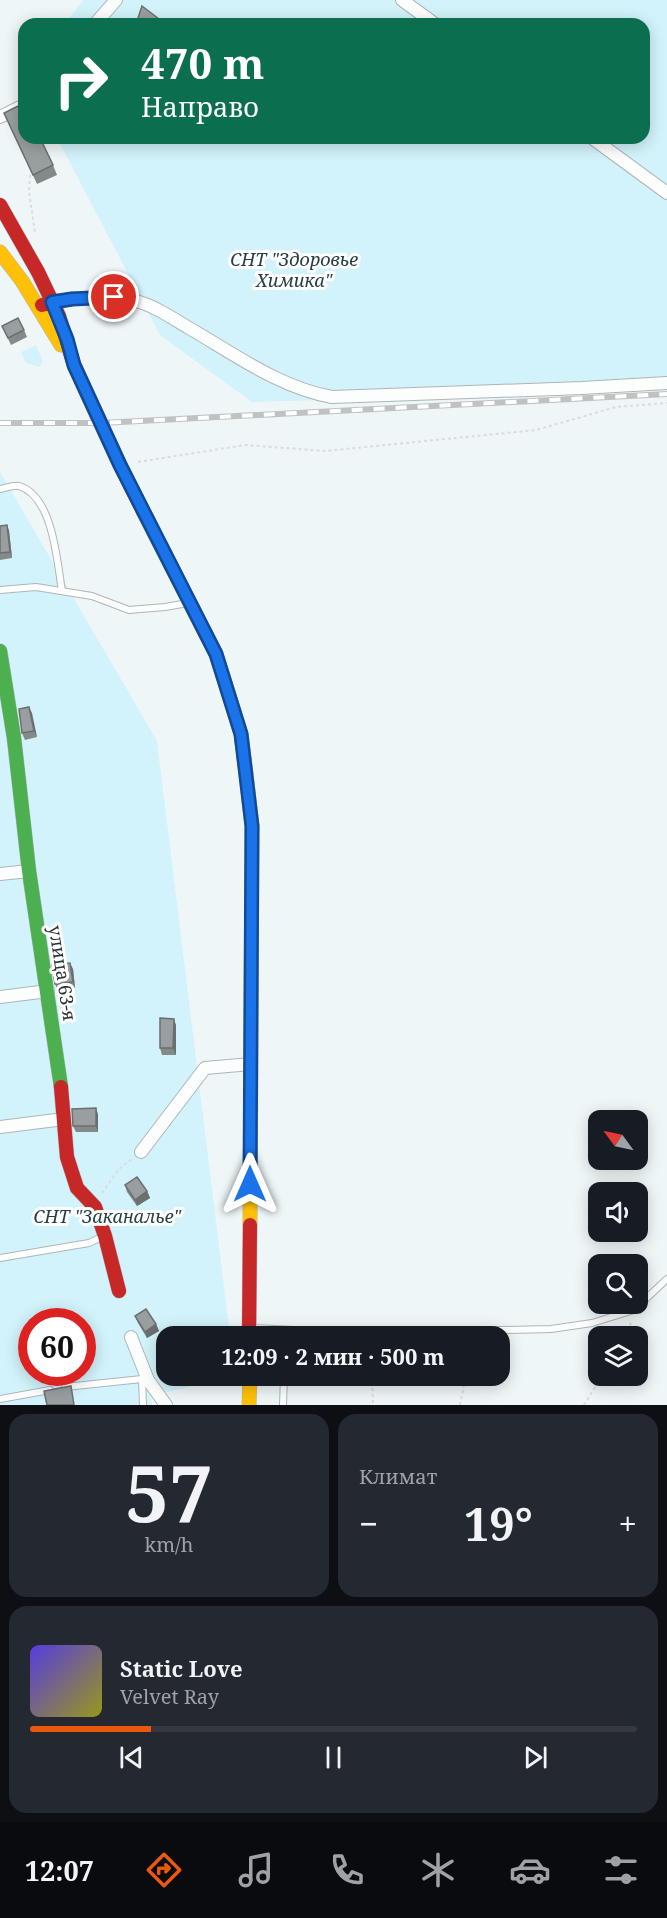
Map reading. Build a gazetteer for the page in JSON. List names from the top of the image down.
{
  "streets": {
    "main road": ["улица 63-я"]
  },
  "parks": ["СНТ \"Здоровье Химика\"", "СНТ \"Заканалье\""],
  "north": "top left",
  "page": {
    "turn": ["470 m", "Направо"],
    "limit": "60",
    "trip": "12:09 · 2 мин · 500 m",
    "tile": [
      ["57", "km/h"],
      "Климат"
    ],
    "heat": ["−", "19°", "+"],
    "song": ["Static Love", "Velvet Ray"],
    "tabs": "12:07"
  }
}
